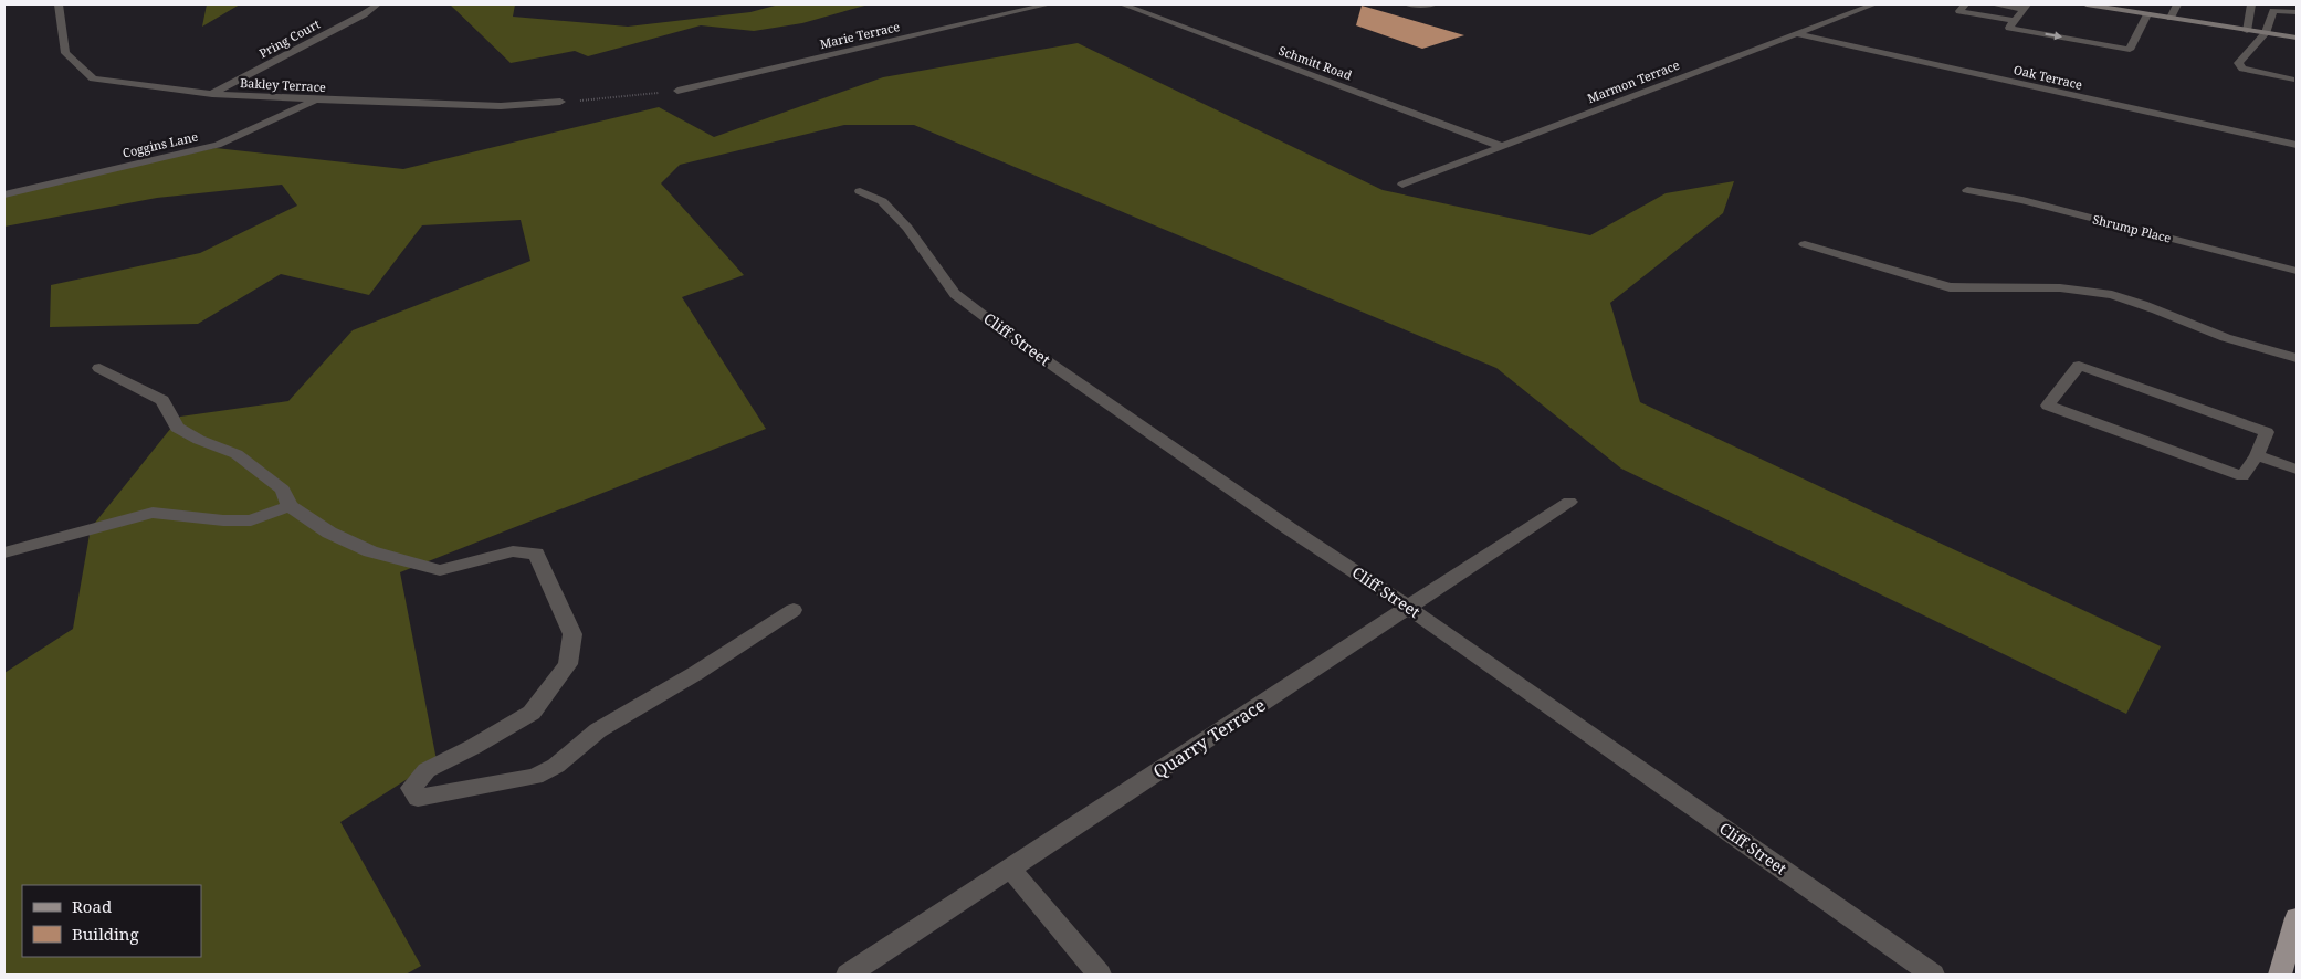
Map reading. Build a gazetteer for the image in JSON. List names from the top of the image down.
{
  "streets": {
    "street": [
      "Marie Terrace",
      "Pring Court",
      "Schmitt Road",
      "Oak Terrace",
      "Marmon Terrace",
      "Bakley Terrace",
      "Coggins Lane",
      "Shrump Place",
      "Cliff Street",
      "Quarry Terrace"
    ]
  },
  "crossings": [
    ["Pring Court", "Bakley Terrace"],
    ["Schmitt Road", "Marmon Terrace"],
    ["Oak Terrace", "Marmon Terrace"],
    ["Bakley Terrace", "Coggins Lane"],
    ["Cliff Street", "Quarry Terrace"]
  ],
  "legend": ["Road", "Building"]
}
